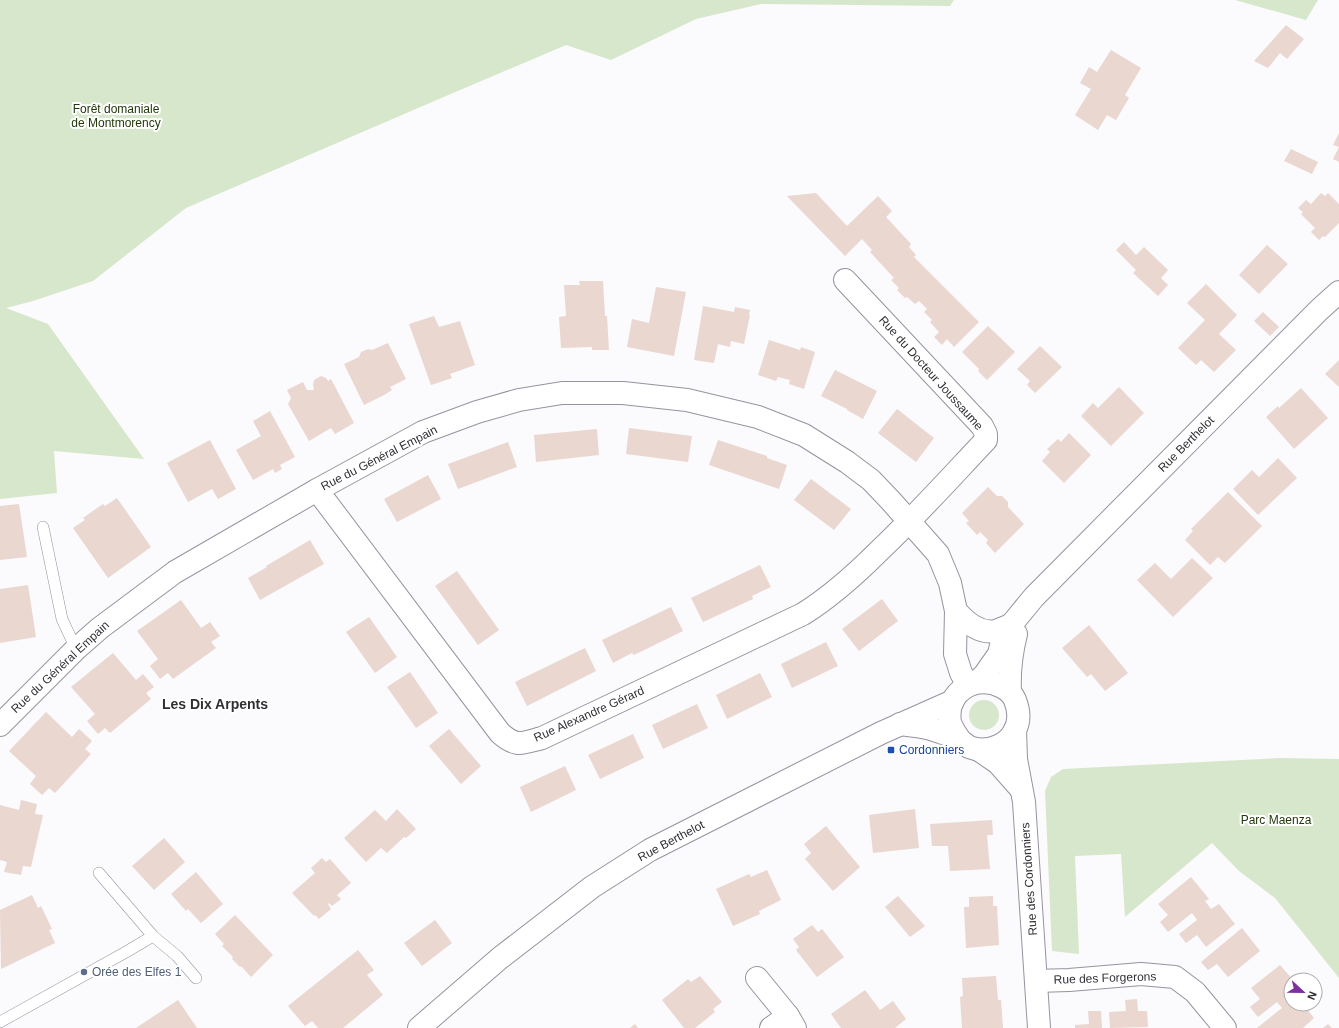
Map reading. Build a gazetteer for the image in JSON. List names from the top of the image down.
{
  "streets": {
    "street": [
      "Rue du Docteur Joussaume",
      "Rue Berthelot",
      "Rue du Général Empain",
      "Rue Alexandre Gérard",
      "Rue des Cordonniers",
      "Rue des Forgerons"
    ]
  },
  "crossings": [
    ["Rue du Docteur Joussaume", "Rue du Général Empain"],
    ["Rue du Docteur Joussaume", "Rue Alexandre Gérard"],
    ["Rue Berthelot", "Rue du Général Empain"],
    ["Rue Berthelot", "Rue des Cordonniers"],
    ["Rue du Général Empain", "Rue Alexandre Gérard"],
    ["Rue du Général Empain", "Rue des Cordonniers"],
    ["Rue des Cordonniers", "Rue des Forgerons"]
  ],
  "districts": ["Les Dix Arpents"],
  "parks": ["Forêt domaniale de Montmorency", "Parc Maenza"],
  "places": {
    "transit": ["Cordonniers"],
    "other": ["Orée des Elfes 1"]
  },
  "north": "right"
}
